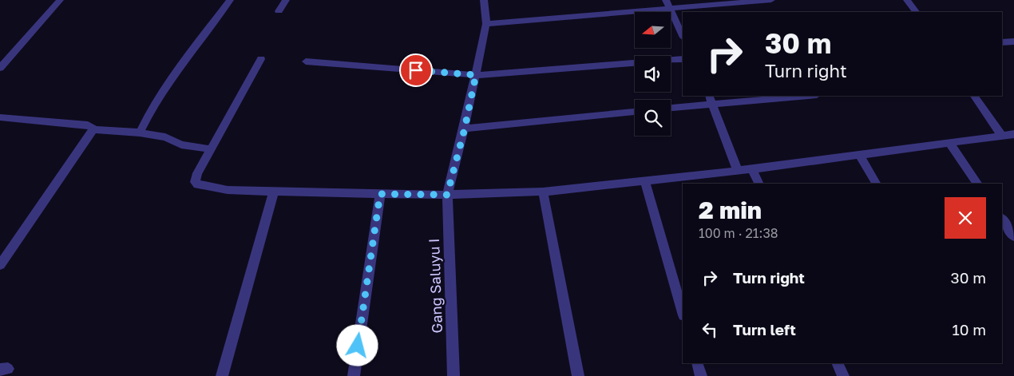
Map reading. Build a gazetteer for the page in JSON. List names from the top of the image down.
{
  "streets": {
    "street": ["Gang Saluyu I"]
  },
  "north": "left",
  "page": {
    "turn": ["30 m", "Turn right"],
    "heading": ["2 min", "100 m · 21:38"],
    "list": [
      {
        "name": "Turn right",
        "value": "30 m"
      },
      {
        "name": "Turn left",
        "value": "10 m"
      }
    ]
  }
}
